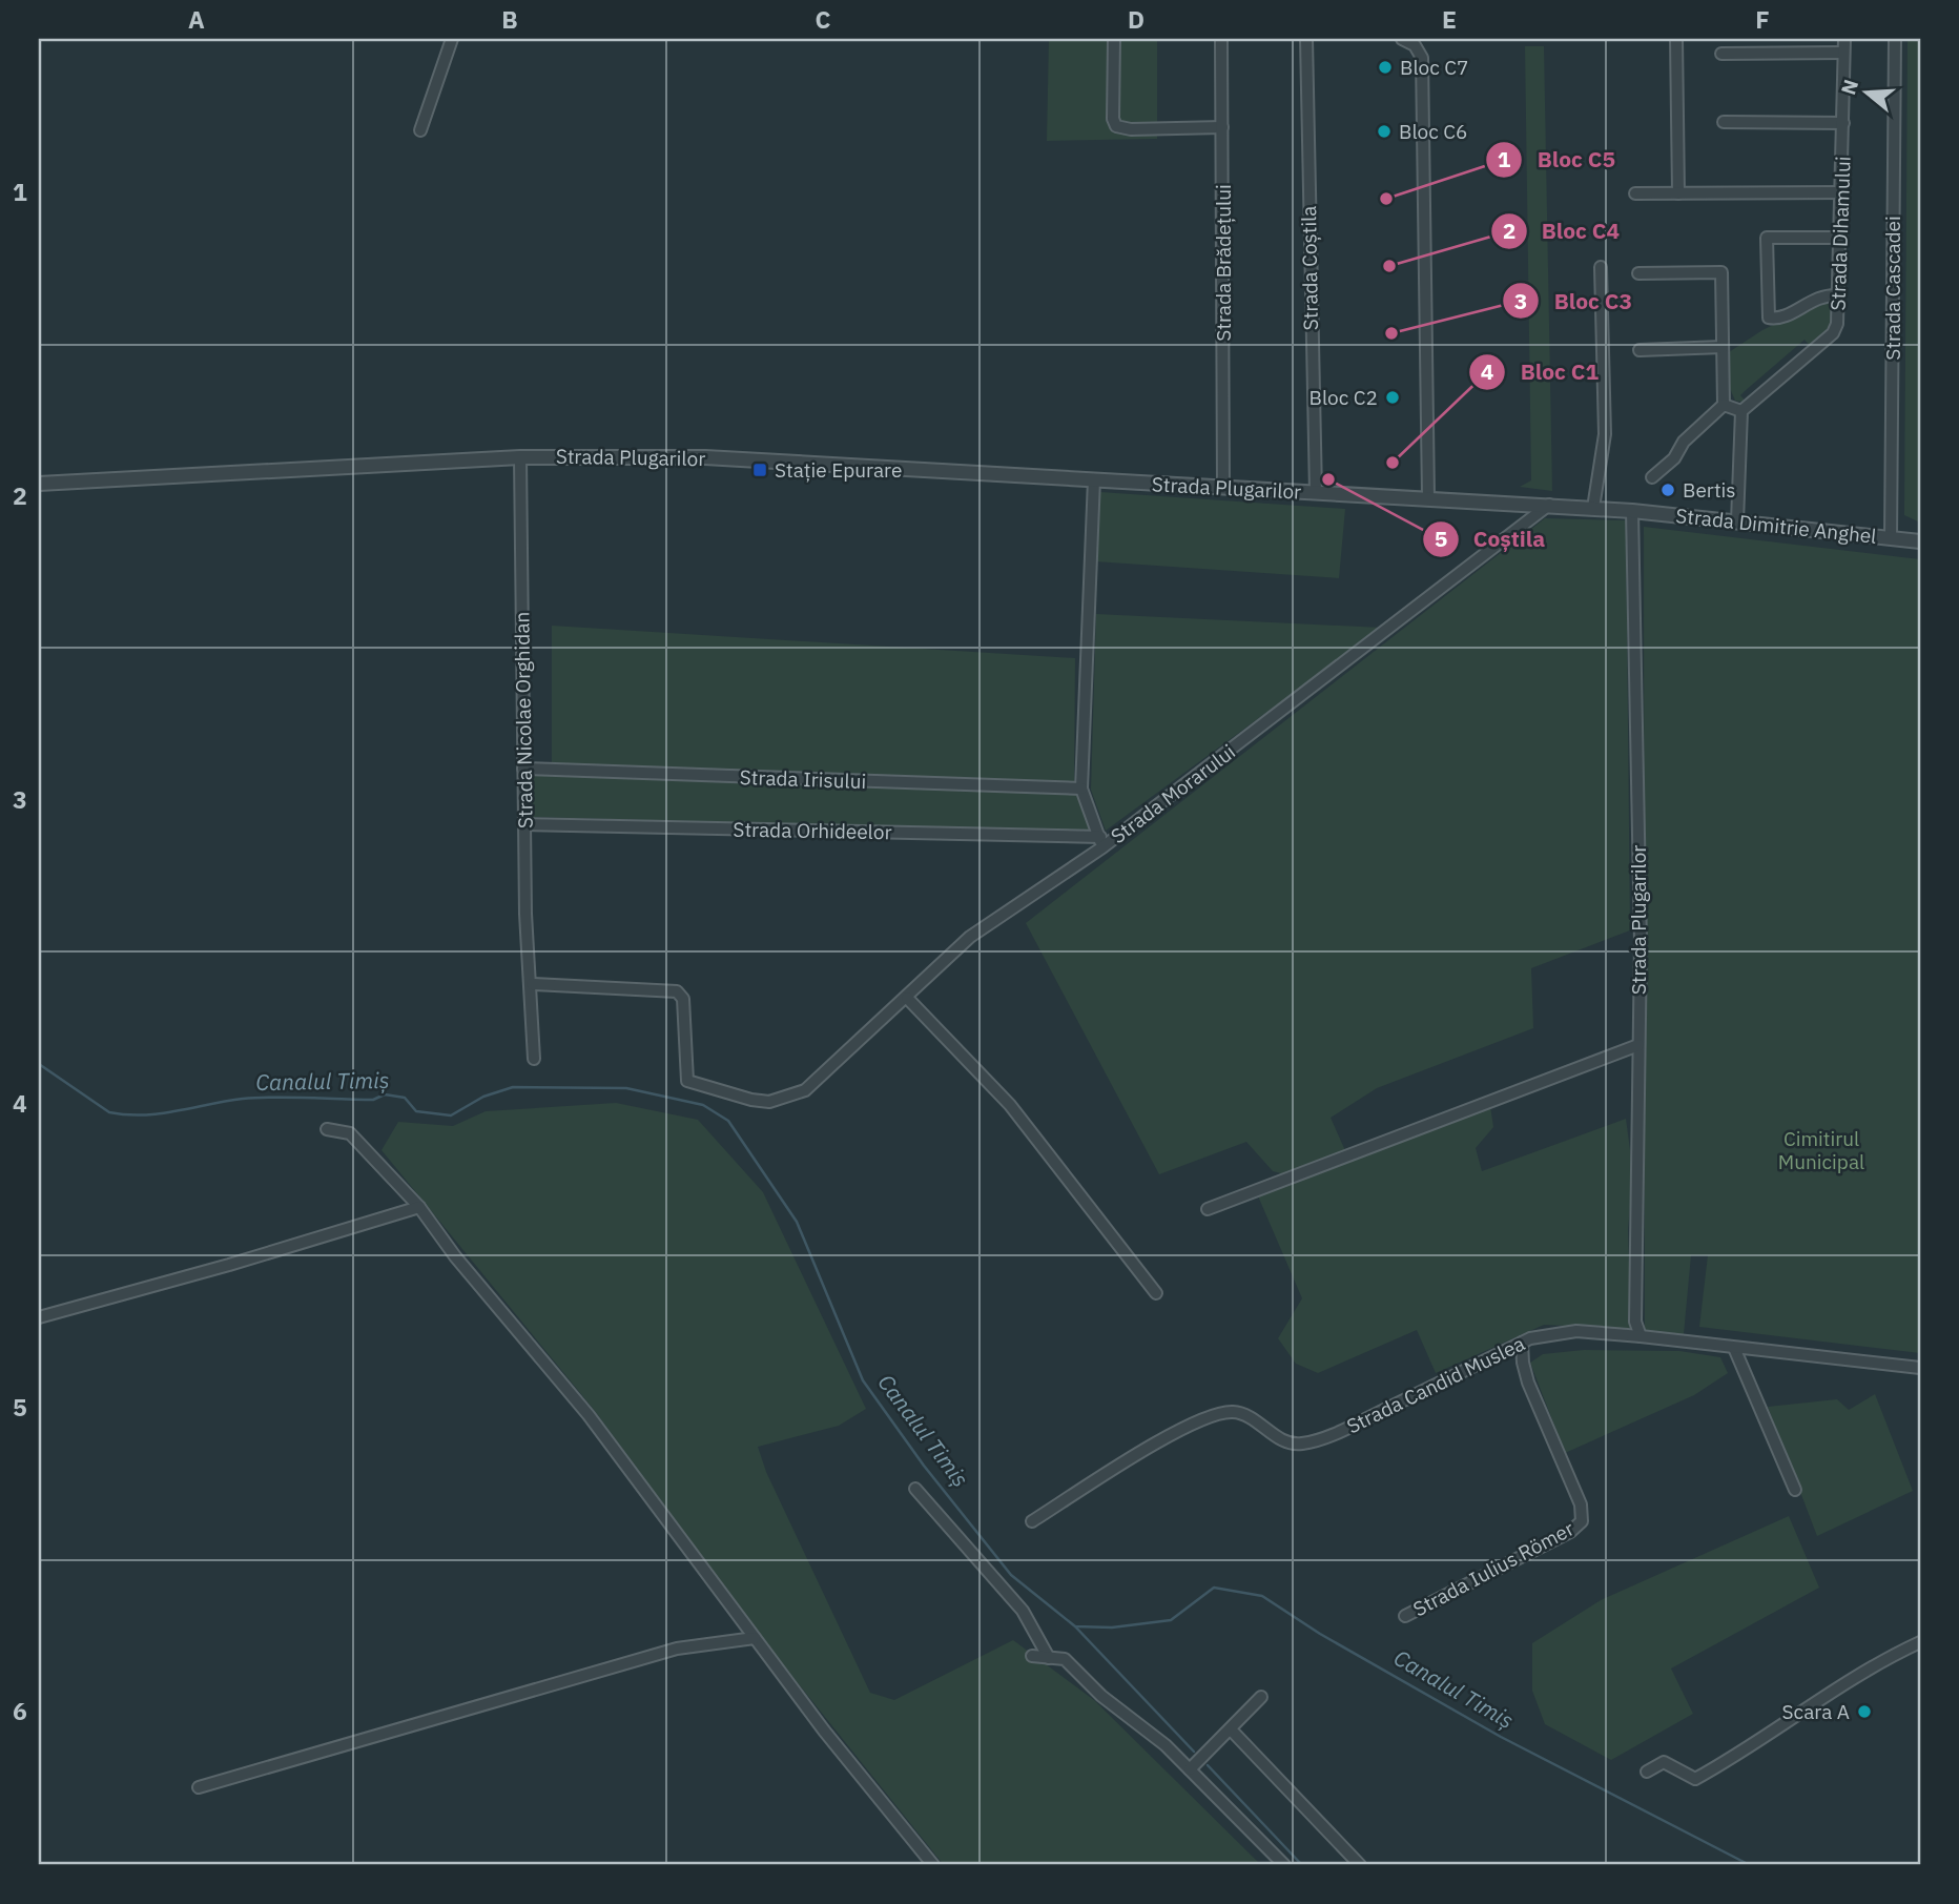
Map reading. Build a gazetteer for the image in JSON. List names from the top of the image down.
{
  "streets": {
    "street": [
      "Strada Dihamului",
      "Strada Brădețului",
      "Strada Coștila",
      "Strada Cascadei",
      "Strada Plugarilor",
      "Strada Dimitrie Anghel",
      "Strada Nicolae Orghidan",
      "Strada Irisului",
      "Strada Morarului",
      "Strada Orhideelor",
      "Strada Candid Muslea",
      "Strada Iulius Römer"
    ]
  },
  "crossings": [
    ["Strada Brădețului", "Strada Plugarilor"],
    ["Strada Coștila", "Strada Plugarilor"],
    ["Strada Cascadei", "Strada Dimitrie Anghel"],
    ["Strada Plugarilor", "Strada Dimitrie Anghel"],
    ["Strada Plugarilor", "Strada Nicolae Orghidan"],
    ["Strada Plugarilor", "Strada Morarului"],
    ["Strada Plugarilor", "Strada Candid Muslea"],
    ["Strada Nicolae Orghidan", "Strada Irisului"],
    ["Strada Nicolae Orghidan", "Strada Morarului"],
    ["Strada Nicolae Orghidan", "Strada Orhideelor"],
    ["Strada Morarului", "Strada Orhideelor"],
    ["Strada Candid Muslea", "Strada Iulius Römer"]
  ],
  "water": ["Canalul Timiș"],
  "parks": ["Cimitirul Municipal"],
  "places": {
    "other": [
      "Bloc C7",
      "Bloc C6",
      "Bloc C5",
      "Bloc C4",
      "Bloc C3",
      "Bloc C2",
      "Bloc C1",
      "Coștila",
      "Bertis",
      "Scara A"
    ],
    "transit": ["Stație Epurare"]
  },
  "north": "left",
  "grid": {
    "columns": [
      "A",
      "B",
      "C",
      "D",
      "E",
      "F"
    ],
    "rows": [
      "1",
      "2",
      "3",
      "4",
      "5",
      "6"
    ]
  }
}
